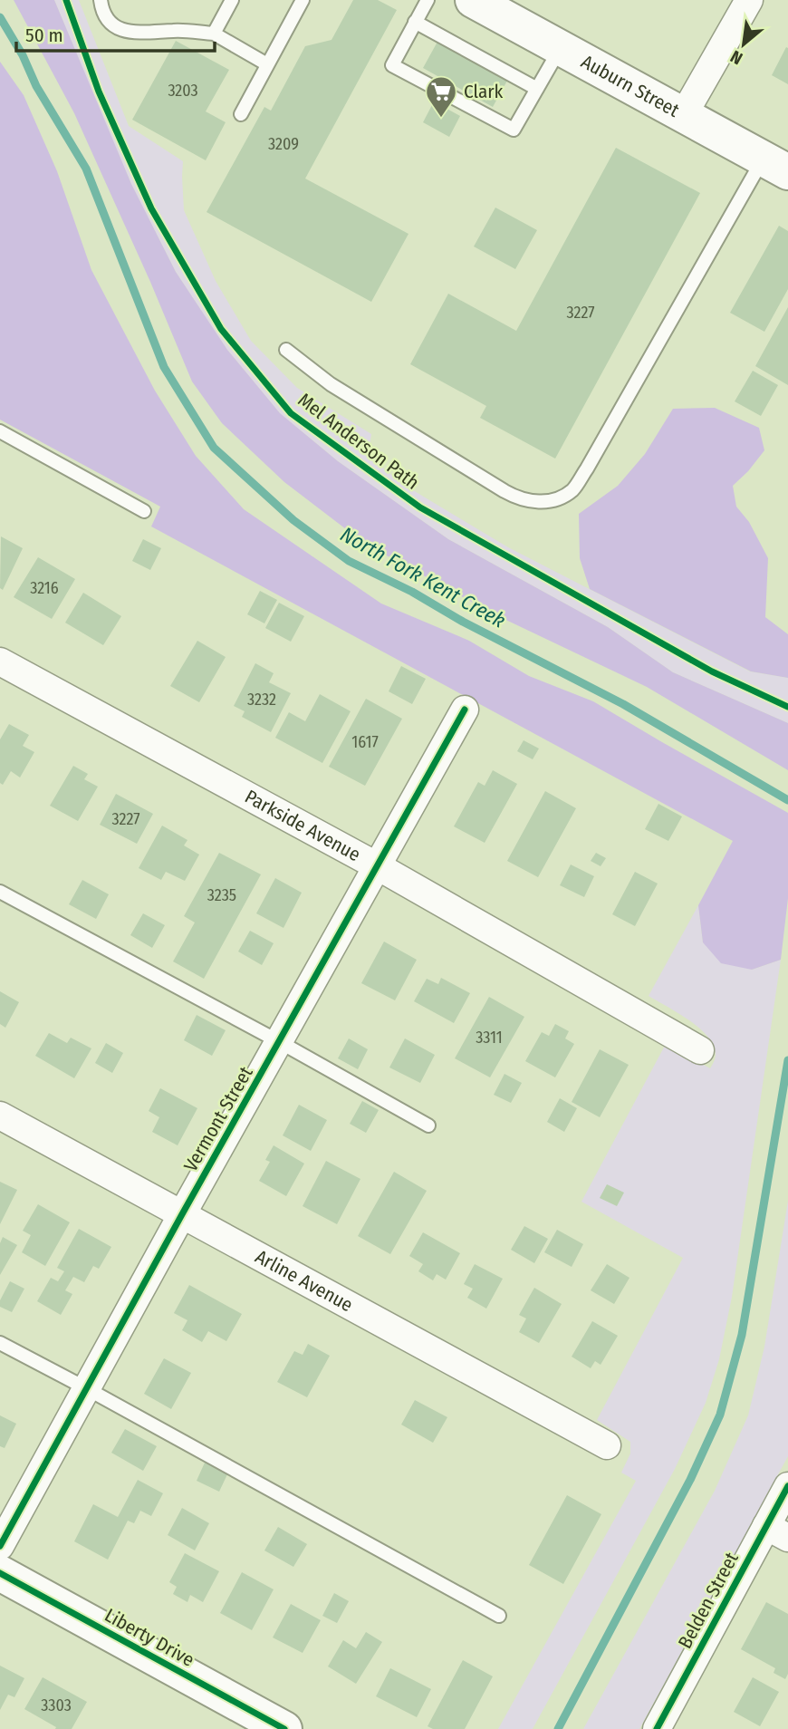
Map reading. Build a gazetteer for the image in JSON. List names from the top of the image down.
{
  "streets": {
    "main road": ["Auburn Street", "Liberty Drive"],
    "street": [
      "Parkside Avenue",
      "Vermont Street",
      "Arline Avenue",
      "Belden Street"
    ],
    "cycle path": ["Mel Anderson Path"]
  },
  "crossings": [
    ["Parkside Avenue", "Vermont Street"],
    ["Vermont Street", "Arline Avenue"]
  ],
  "water": ["North Fork Kent Creek"],
  "places": {
    "supermarket": ["Clark"]
  },
  "house_numbers": [
    "3203",
    "3209",
    "3227",
    "3216",
    "3232",
    "1617",
    "3227",
    "3235",
    "3311",
    "3303"
  ],
  "scale_bar": "50 m",
  "north": "bottom left"
}
